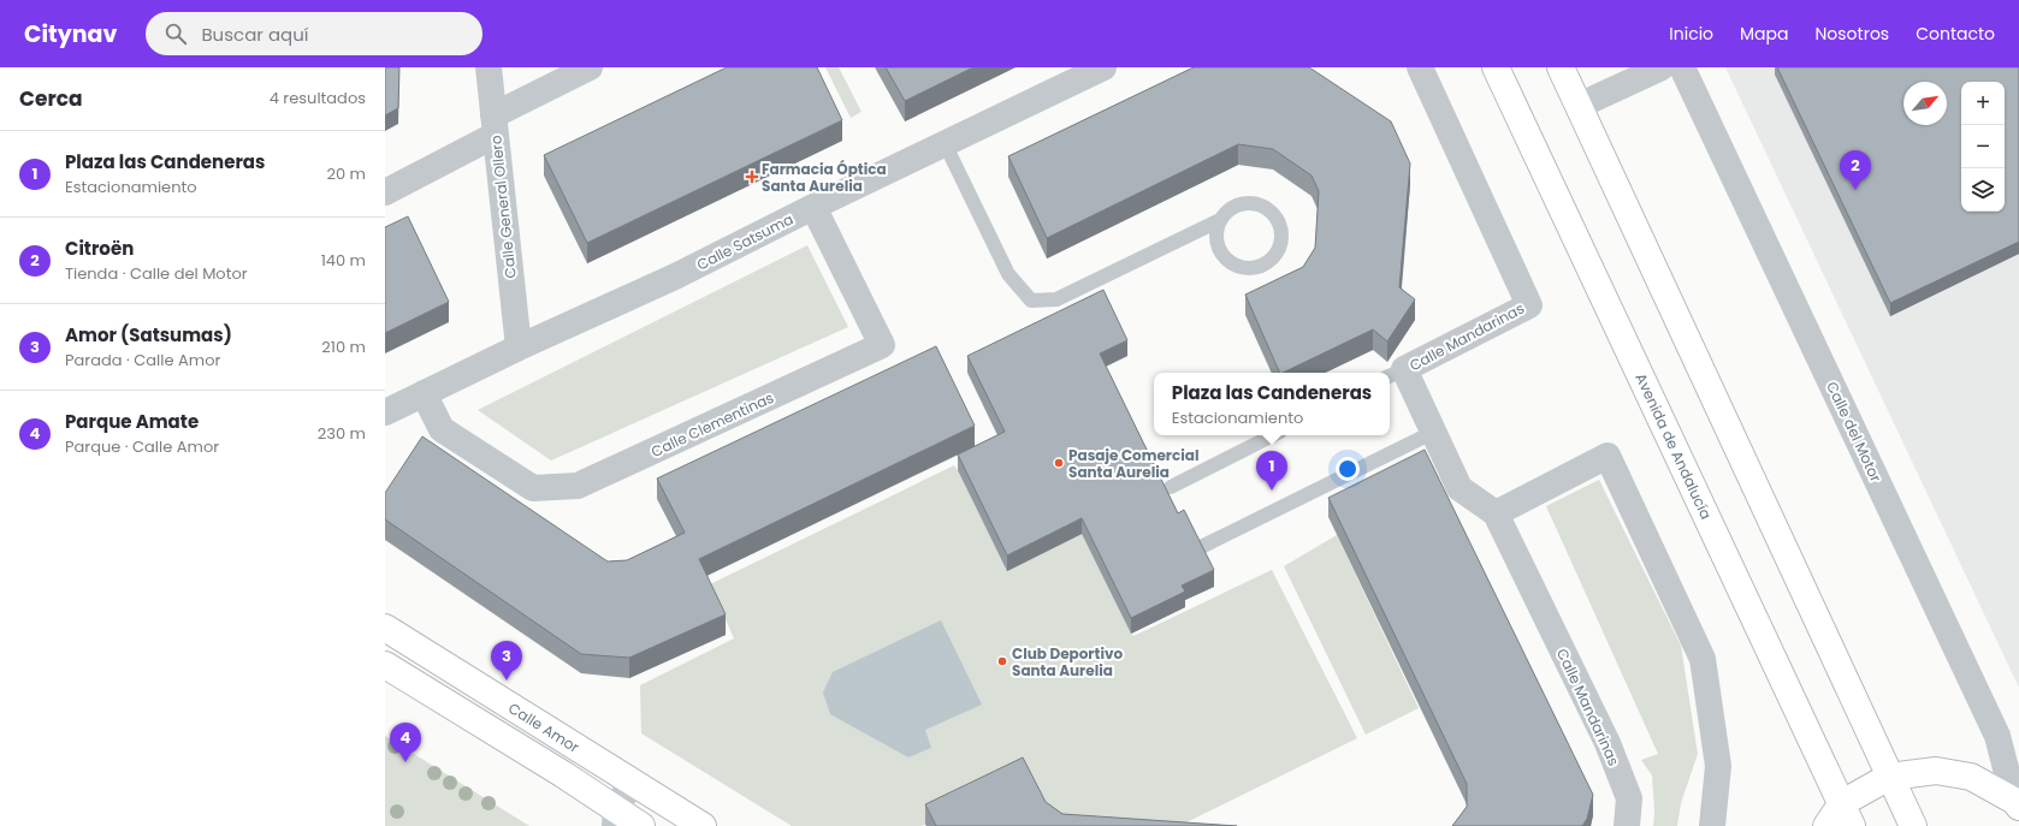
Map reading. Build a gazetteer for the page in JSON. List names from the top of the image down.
{
  "streets": {
    "main road": ["Avenida de Andalucía", "Calle Amor"],
    "street": [
      "Calle General Ollero",
      "Calle Satsuma",
      "Calle Mandarinas",
      "Calle Clementinas",
      "Calle del Motor"
    ]
  },
  "crossings": [
    ["Calle General Ollero", "Calle Satsuma"],
    ["Calle Satsuma", "Calle Clementinas"]
  ],
  "places": {
    "health": ["Farmacia Óptica Santa Aurelia"],
    "other": ["Pasaje Comercial Santa Aurelia", "Club Deportivo Santa Aurelia"]
  },
  "north": "top right",
  "page": {
    "header": "Citynav",
    "search": "Buscar aquí",
    "nav": [
      "Inicio",
      "Mapa",
      "Nosotros",
      "Contacto"
    ],
    "heading": ["Cerca", "4 resultados"],
    "map_buttons": ["+", "−"],
    "list": [
      {
        "mark": "1",
        "name": "Plaza las Candeneras",
        "note": "Estacionamiento",
        "value": "20 m"
      },
      {
        "mark": "2",
        "name": "Citroën",
        "note": "Tienda · Calle del Motor",
        "value": "140 m"
      },
      {
        "mark": "3",
        "name": "Amor (Satsumas)",
        "note": "Parada · Calle Amor",
        "value": "210 m"
      },
      {
        "mark": "4",
        "name": "Parque Amate",
        "note": "Parque · Calle Amor",
        "value": "230 m"
      }
    ],
    "pins": [
      "2",
      "1",
      "3",
      "4"
    ],
    "popup": ["Plaza las Candeneras", "Estacionamiento"]
  }
}
